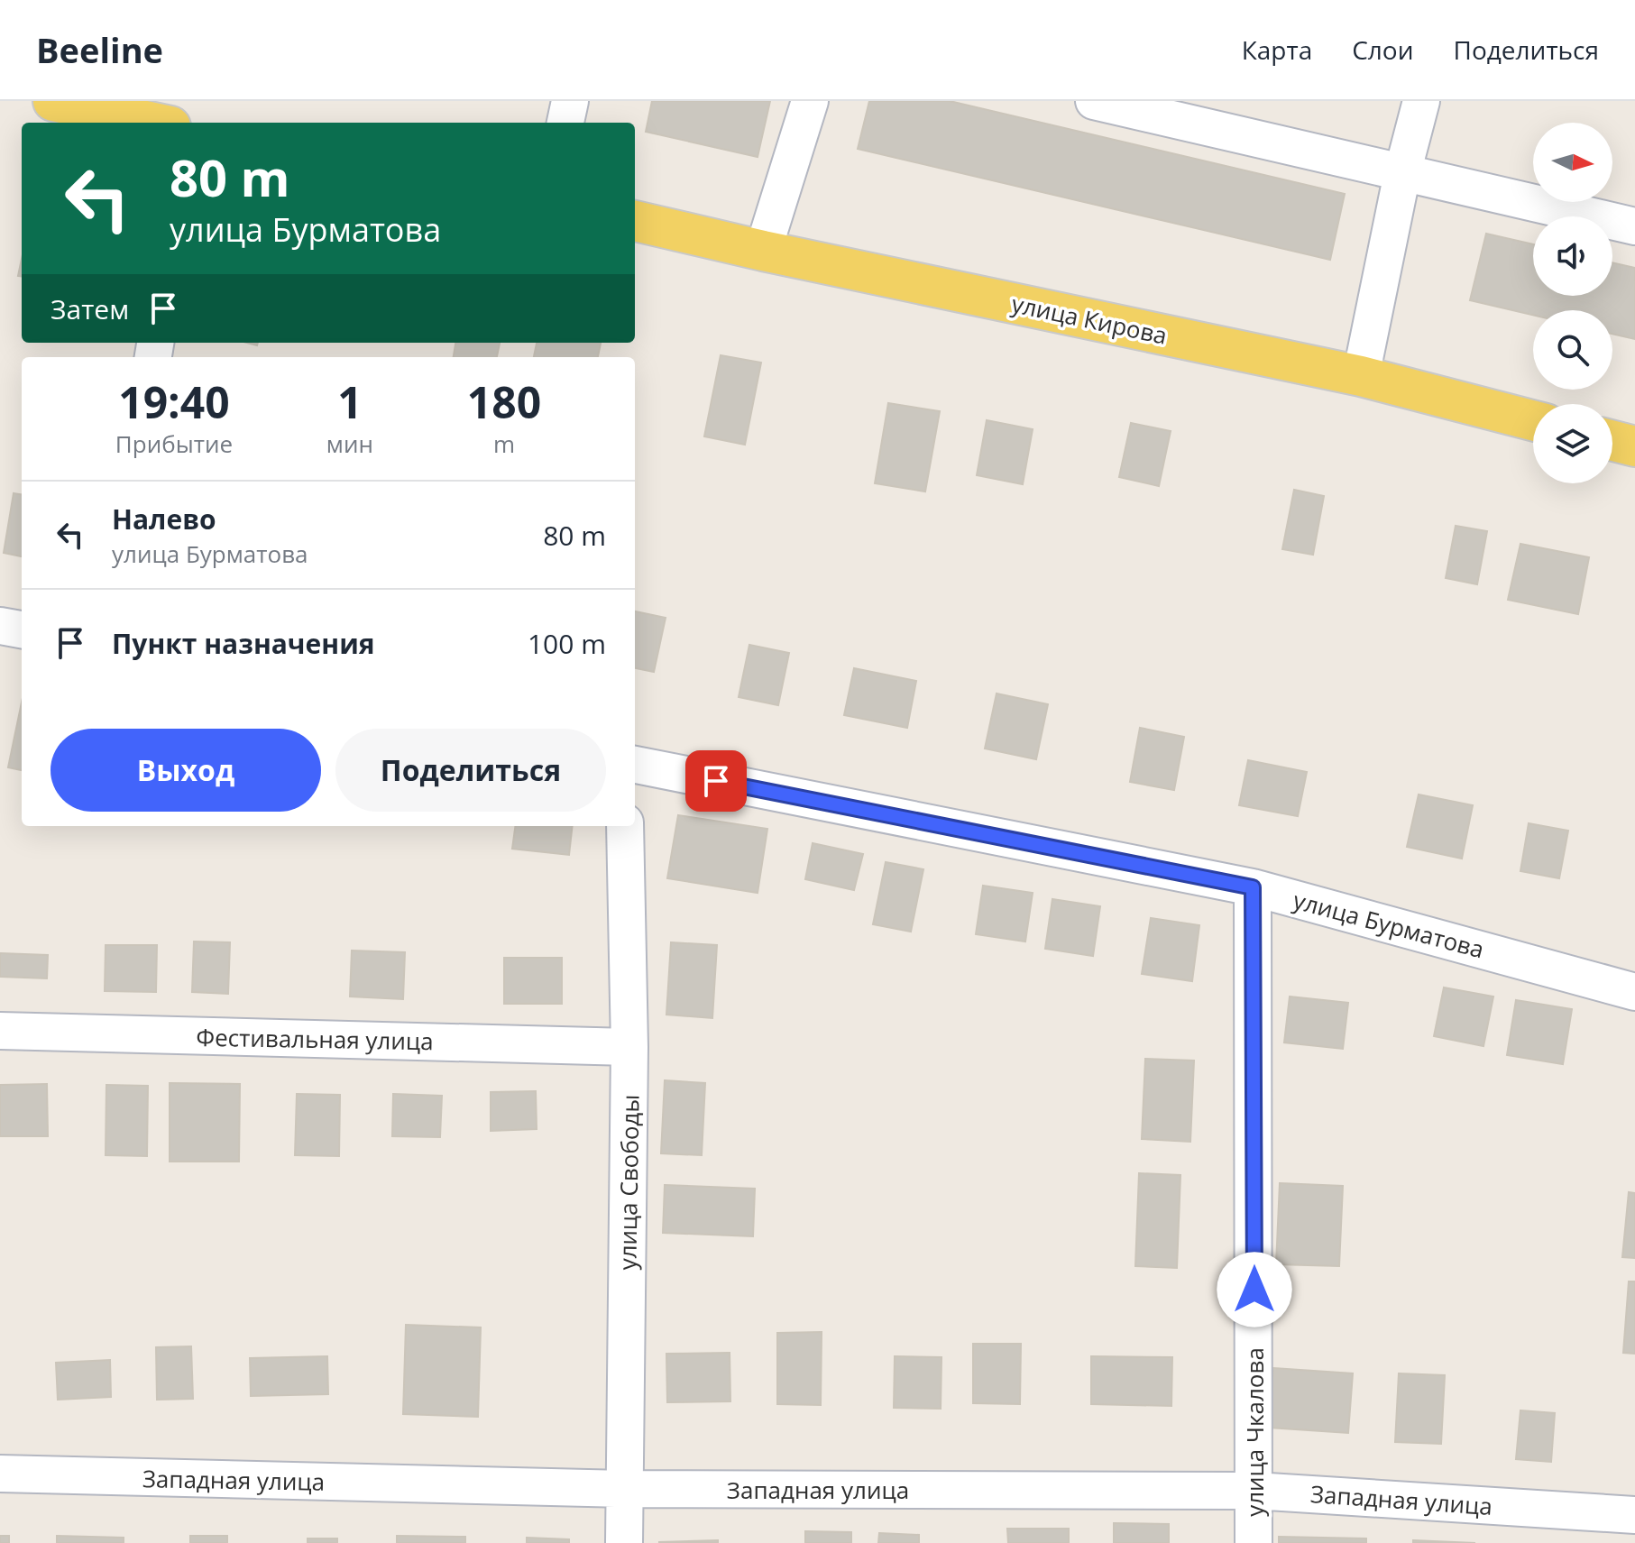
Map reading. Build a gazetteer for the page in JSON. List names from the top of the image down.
{
  "streets": {
    "main road": ["улица Кирова"],
    "street": [
      "улица Бурматова",
      "Фестивальная улица",
      "улица Свободы",
      "улица Чкалова",
      "Западная улица"
    ]
  },
  "crossings": [
    ["улица Бурматова", "улица Чкалова"],
    ["Фестивальная улица", "улица Свободы"],
    ["улица Свободы", "Западная улица"],
    ["улица Чкалова", "Западная улица"]
  ],
  "north": "right",
  "page": {
    "header": "Beeline",
    "nav": ["Карта", "Слои", "Поделиться"],
    "turn": ["80 m", "улица Бурматова"],
    "then": "Затем",
    "eta": [
      "19:40",
      "Прибытие",
      "1",
      "мин",
      "180",
      "m"
    ],
    "list": [
      {
        "name": "Налево",
        "note": "улица Бурматова",
        "value": "80 m"
      },
      {
        "name": "Пункт назначения",
        "value": "100 m"
      }
    ],
    "buttons": ["Выход", "Поделиться"]
  }
}
